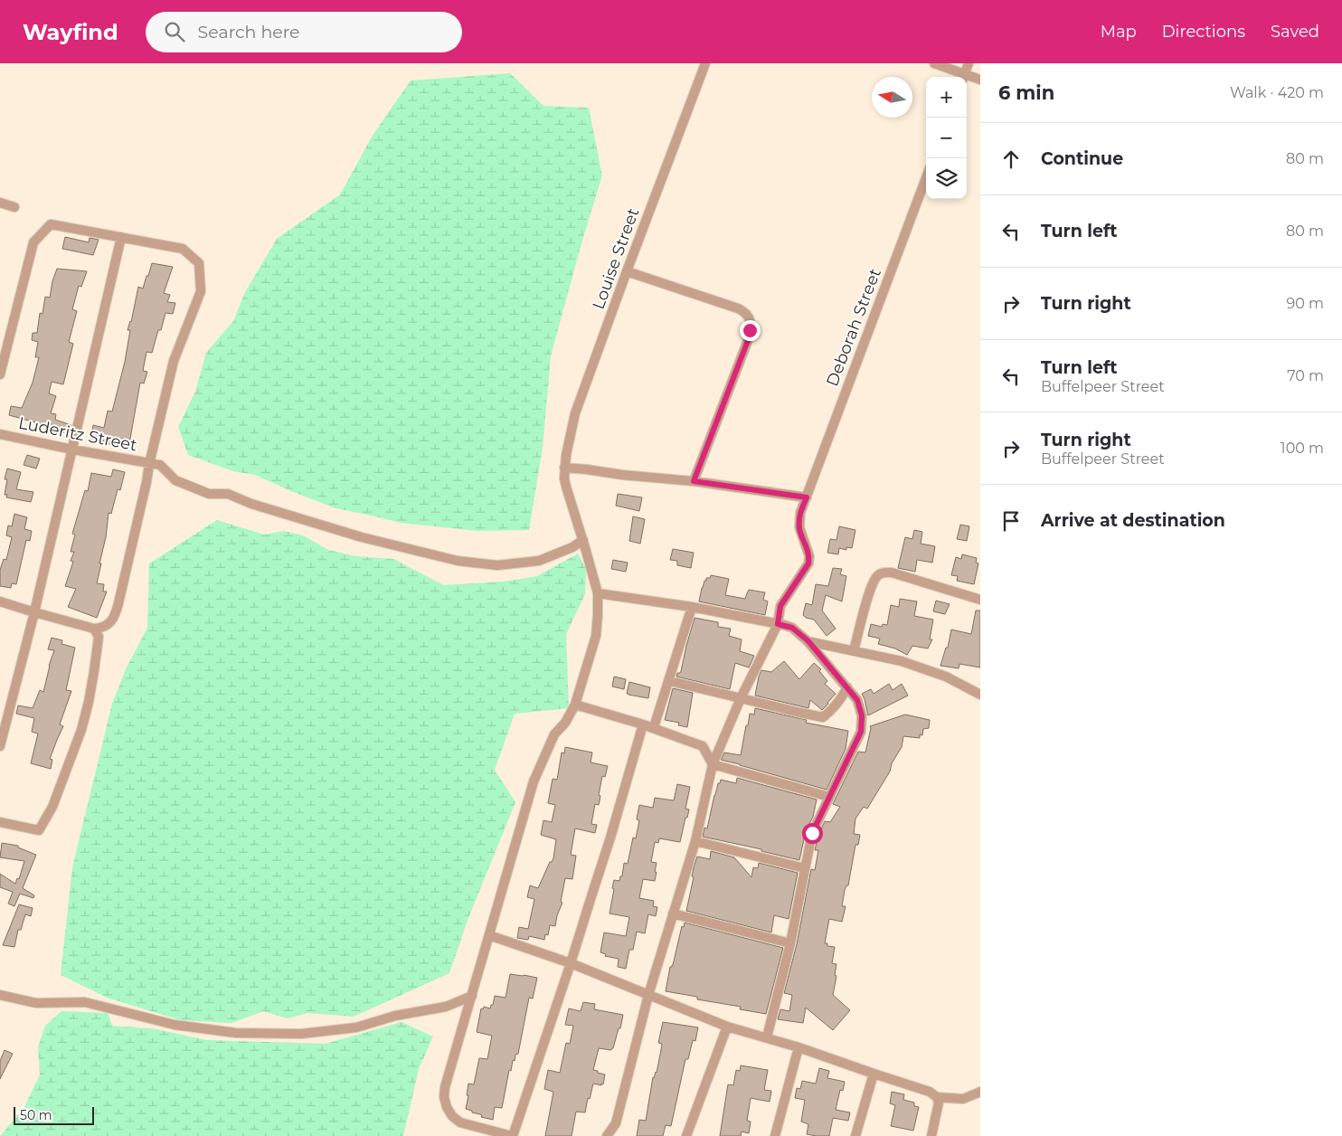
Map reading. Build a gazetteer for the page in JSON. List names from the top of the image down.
{
  "streets": {
    "street": ["Louise Street", "Deborah Street", "Luderitz Street"]
  },
  "crossings": [
    ["Louise Street", "Luderitz Street"]
  ],
  "scale_bar": "50 m",
  "north": "left",
  "page": {
    "header": "Wayfind",
    "search": "Search here",
    "nav": ["Map", "Directions", "Saved"],
    "heading": ["6 min", "Walk · 420 m"],
    "map_buttons": ["+", "−"],
    "list": [
      ["Continue", "80 m"],
      ["Turn left", "80 m"],
      ["Turn right", "90 m"],
      ["Turn left", "Buffelpeer Street", "70 m"],
      ["Turn right", "Buffelpeer Street", "100 m"],
      "Arrive at destination"
    ],
    "scale": "50 m"
  }
}
